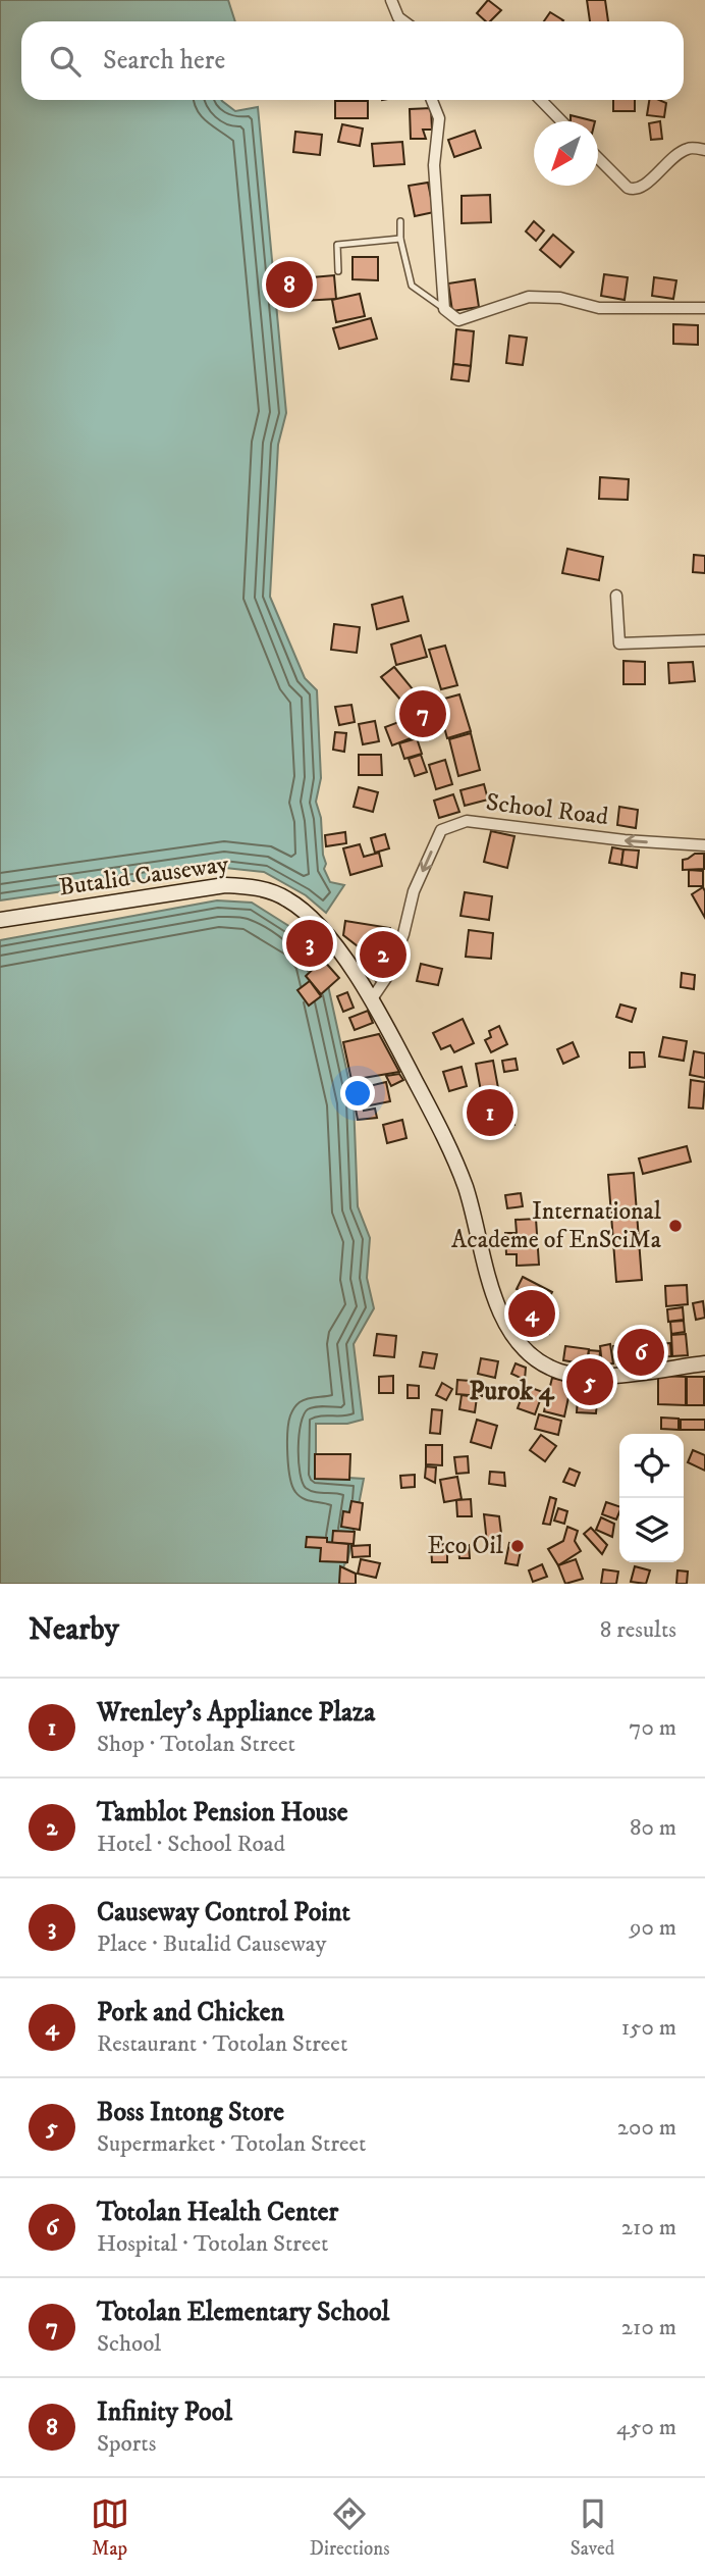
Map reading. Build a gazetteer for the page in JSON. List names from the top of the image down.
{
  "streets": {
    "main road": ["Butalid Causeway"],
    "street": ["School Road"]
  },
  "crossings": [
    ["School Road", "Butalid Causeway"]
  ],
  "one_way": ["School Road"],
  "districts": ["Purok 4"],
  "places": ["International Academe of EnSciMa", "Eco Oil"],
  "north": "bottom left",
  "page": {
    "search": "Search here",
    "pins": [
      "8",
      "7",
      "3",
      "2",
      "1",
      "4",
      "6",
      "5"
    ],
    "heading": ["Nearby", "8 results"],
    "list": [
      {
        "mark": "1",
        "name": "Wrenley's Appliance Plaza",
        "note": "Shop · Totolan Street",
        "value": "70 m"
      },
      {
        "mark": "2",
        "name": "Tamblot Pension House",
        "note": "Hotel · School Road",
        "value": "80 m"
      },
      {
        "mark": "3",
        "name": "Causeway Control Point",
        "note": "Place · Butalid Causeway",
        "value": "90 m"
      },
      {
        "mark": "4",
        "name": "Pork and Chicken",
        "note": "Restaurant · Totolan Street",
        "value": "150 m"
      },
      {
        "mark": "5",
        "name": "Boss Intong Store",
        "note": "Supermarket · Totolan Street",
        "value": "200 m"
      },
      {
        "mark": "6",
        "name": "Totolan Health Center",
        "note": "Hospital · Totolan Street",
        "value": "210 m"
      },
      {
        "mark": "7",
        "name": "Totolan Elementary School",
        "note": "School",
        "value": "210 m"
      },
      {
        "mark": "8",
        "name": "Infinity Pool",
        "note": "Sports",
        "value": "450 m"
      }
    ],
    "nav": ["Map", "Directions", "Saved"]
  }
}
